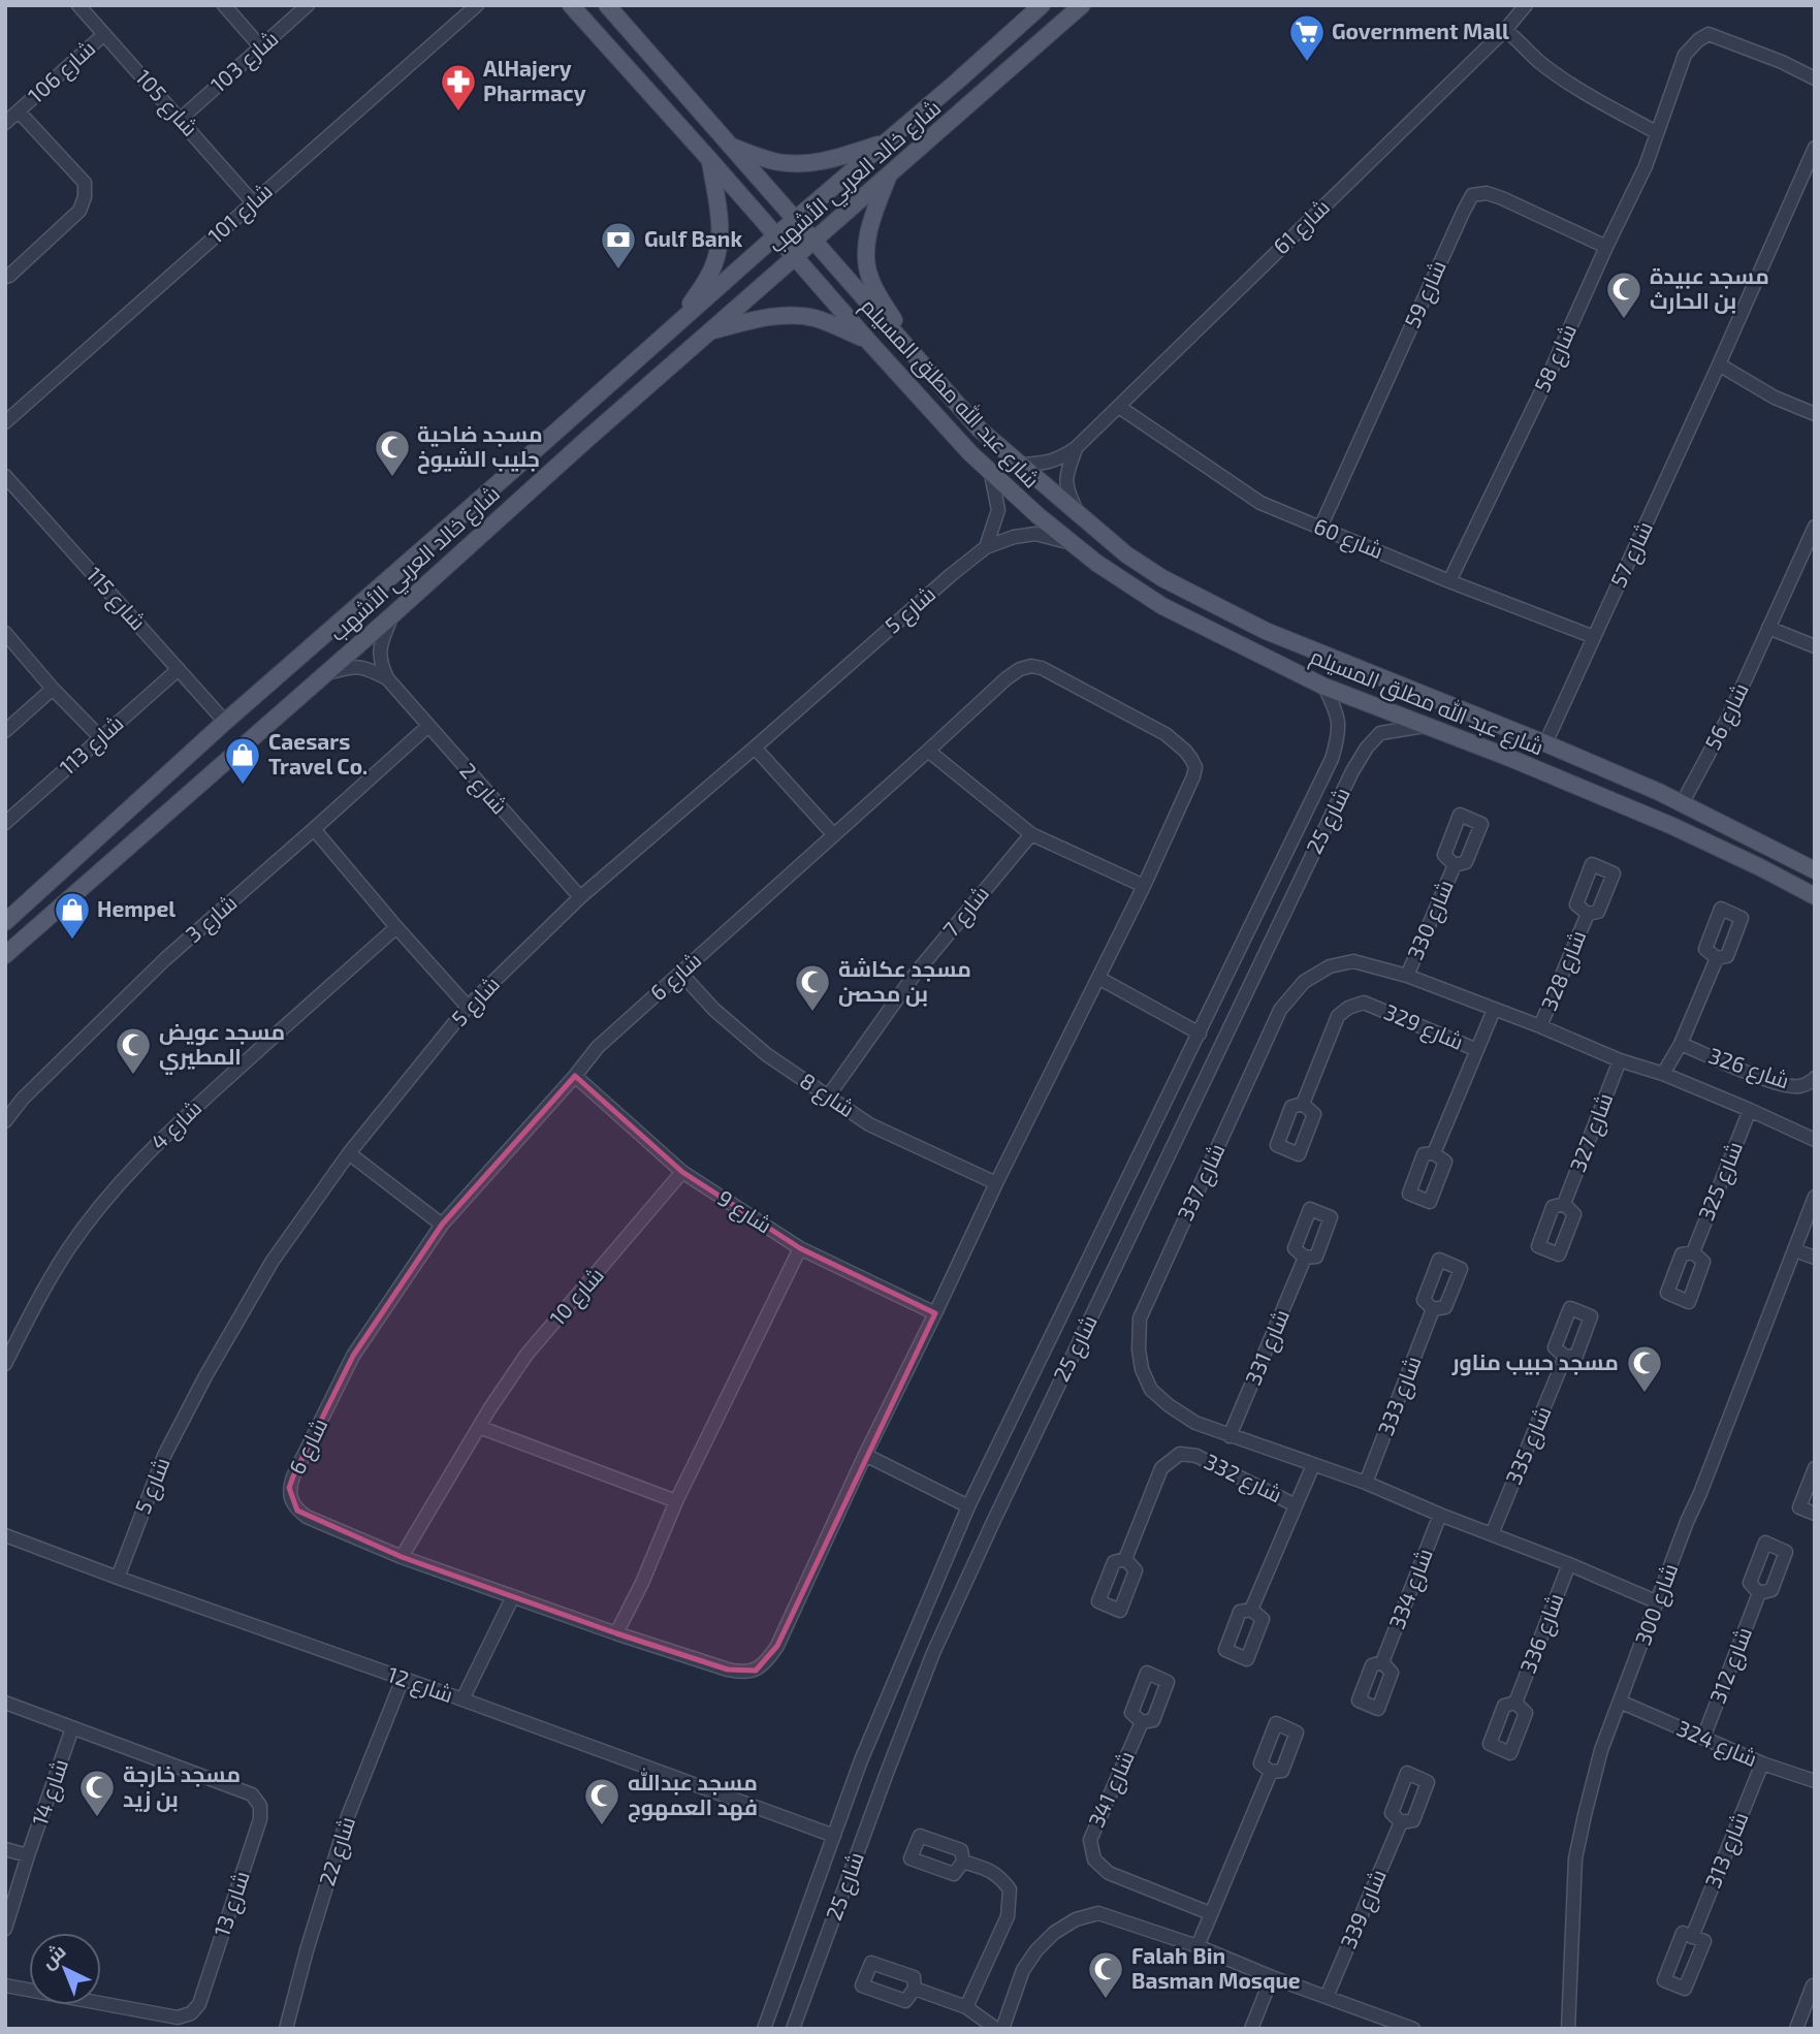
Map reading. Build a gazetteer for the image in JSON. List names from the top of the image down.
{
  "streets": {
    "main road": ["شارع خالد العربي الأشهب", "شارع عبد الله مطلق المسيلم"],
    "street": [
      "شارع 103",
      "شارع 106",
      "شارع 105",
      "شارع 101",
      "شارع 61",
      "شارع 59",
      "شارع 58",
      "شارع 60",
      "شارع 57",
      "شارع 115",
      "شارع 5",
      "شارع 56",
      "شارع 113",
      "شارع 2",
      "شارع 25",
      "شارع 7",
      "شارع 3",
      "شارع 330",
      "شارع 328",
      "شارع 6",
      "شارع 329",
      "شارع 326",
      "شارع 8",
      "شارع 4",
      "شارع 327",
      "شارع 325",
      "شارع 337",
      "شارع 9",
      "شارع 10",
      "شارع 331",
      "شارع 333",
      "شارع 335",
      "شارع 332",
      "شارع 334",
      "شارع 300",
      "شارع 336",
      "شارع 312",
      "شارع 12",
      "شارع 324",
      "شارع 341",
      "14 شارع",
      "شارع 313",
      "شارع 22",
      "شارع 13",
      "شارع 339"
    ]
  },
  "crossings": [
    ["شارع 103", "شارع 105"],
    ["شارع 106", "شارع 105"],
    ["شارع 105", "شارع 101"],
    ["شارع خالد العربي الأشهب", "شارع عبد الله مطلق المسيلم"],
    ["شارع خالد العربي الأشهب", "شارع 115"],
    ["شارع خالد العربي الأشهب", "شارع 2"],
    ["شارع 61", "شارع عبد الله مطلق المسيلم"],
    ["شارع 61", "شارع 60"],
    ["شارع 59", "شارع 58"],
    ["شارع 59", "شارع 60"],
    ["شارع 58", "شارع 60"],
    ["شارع عبد الله مطلق المسيلم", "شارع 57"],
    ["شارع عبد الله مطلق المسيلم", "شارع 5"],
    ["شارع عبد الله مطلق المسيلم", "شارع 56"],
    ["شارع عبد الله مطلق المسيلم", "شارع 25"],
    ["شارع 60", "شارع 57"],
    ["شارع 115", "شارع 113"],
    ["شارع 5", "شارع 2"],
    ["شارع 5", "شارع 12"],
    ["شارع 2", "شارع 3"],
    ["شارع 25", "شارع 12"],
    ["شارع 7", "شارع 8"],
    ["شارع 330", "شارع 337"],
    ["شارع 328", "شارع 337"],
    ["شارع 6", "شارع 8"],
    ["شارع 6", "شارع 9"],
    ["شارع 6", "شارع 10"],
    ["شارع 329", "شارع 337"],
    ["شارع 326", "شارع 337"],
    ["شارع 327", "شارع 337"],
    ["شارع 325", "شارع 337"],
    ["شارع 337", "شارع 331"],
    ["شارع 337", "شارع 333"],
    ["شارع 337", "شارع 335"],
    ["شارع 337", "شارع 332"],
    ["شارع 337", "شارع 334"],
    ["شارع 337", "شارع 300"],
    ["شارع 337", "شارع 336"],
    ["شارع 9", "شارع 10"],
    ["شارع 300", "شارع 324"],
    ["شارع 312", "شارع 324"],
    ["شارع 12", "شارع 22"],
    ["شارع 324", "شارع 313"],
    ["14 شارع", "شارع 13"]
  ],
  "places": {
    "supermarket": ["Government Mall"],
    "pharmacy": ["AlHajery Pharmacy"],
    "bank": ["Gulf Bank"],
    "mosque": [
      "مسجد عبيدة بن الحارث",
      "مسجد ضاحية جليب الشيوخ",
      "مسجد عكاشة بن محصن",
      "مسجد عويض المطيري",
      "مسجد حبيب مناور",
      "مسجد خارجة بن زيد",
      "مسجد عبدالله فهد العمهوج",
      "Falah Bin Basman Mosque"
    ],
    "shop": ["Caesars Travel Co.", "Hempel"]
  },
  "north": "top left"
}
